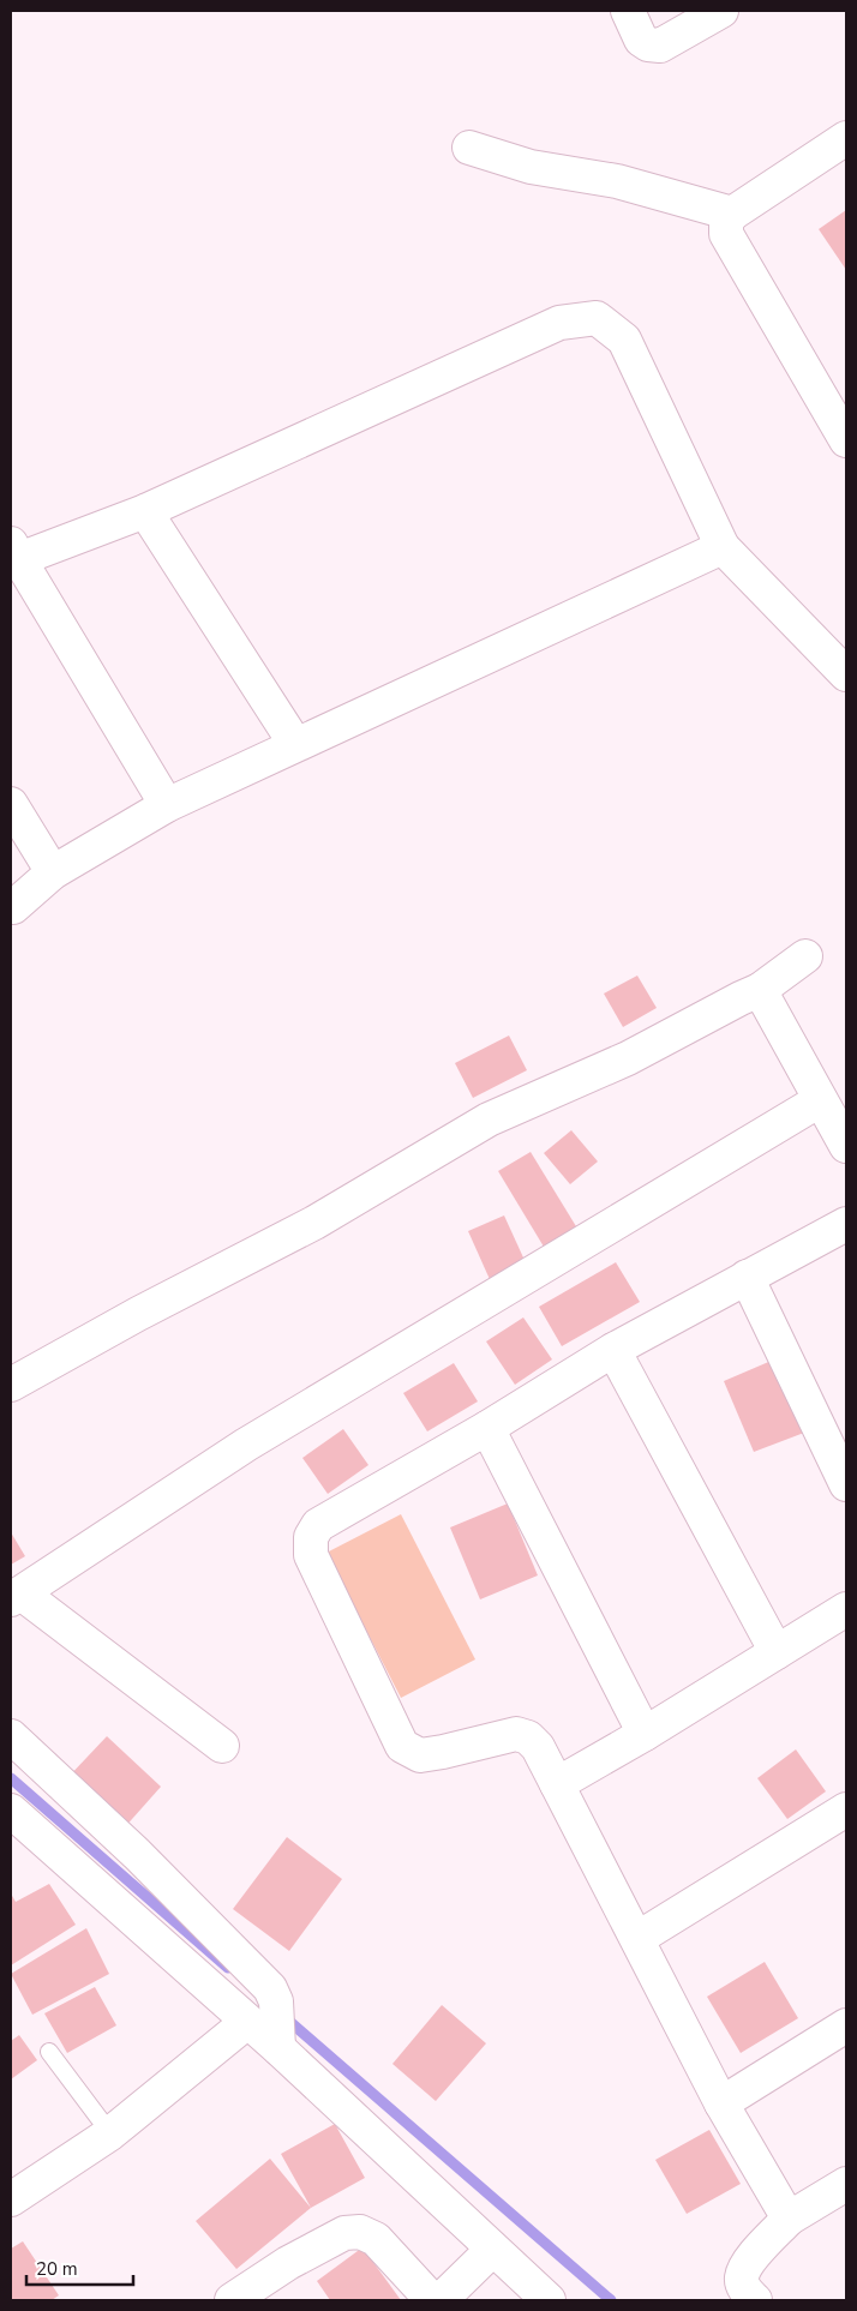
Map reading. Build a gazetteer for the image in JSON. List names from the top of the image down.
{
  "scale_bar": "20 m"
}
